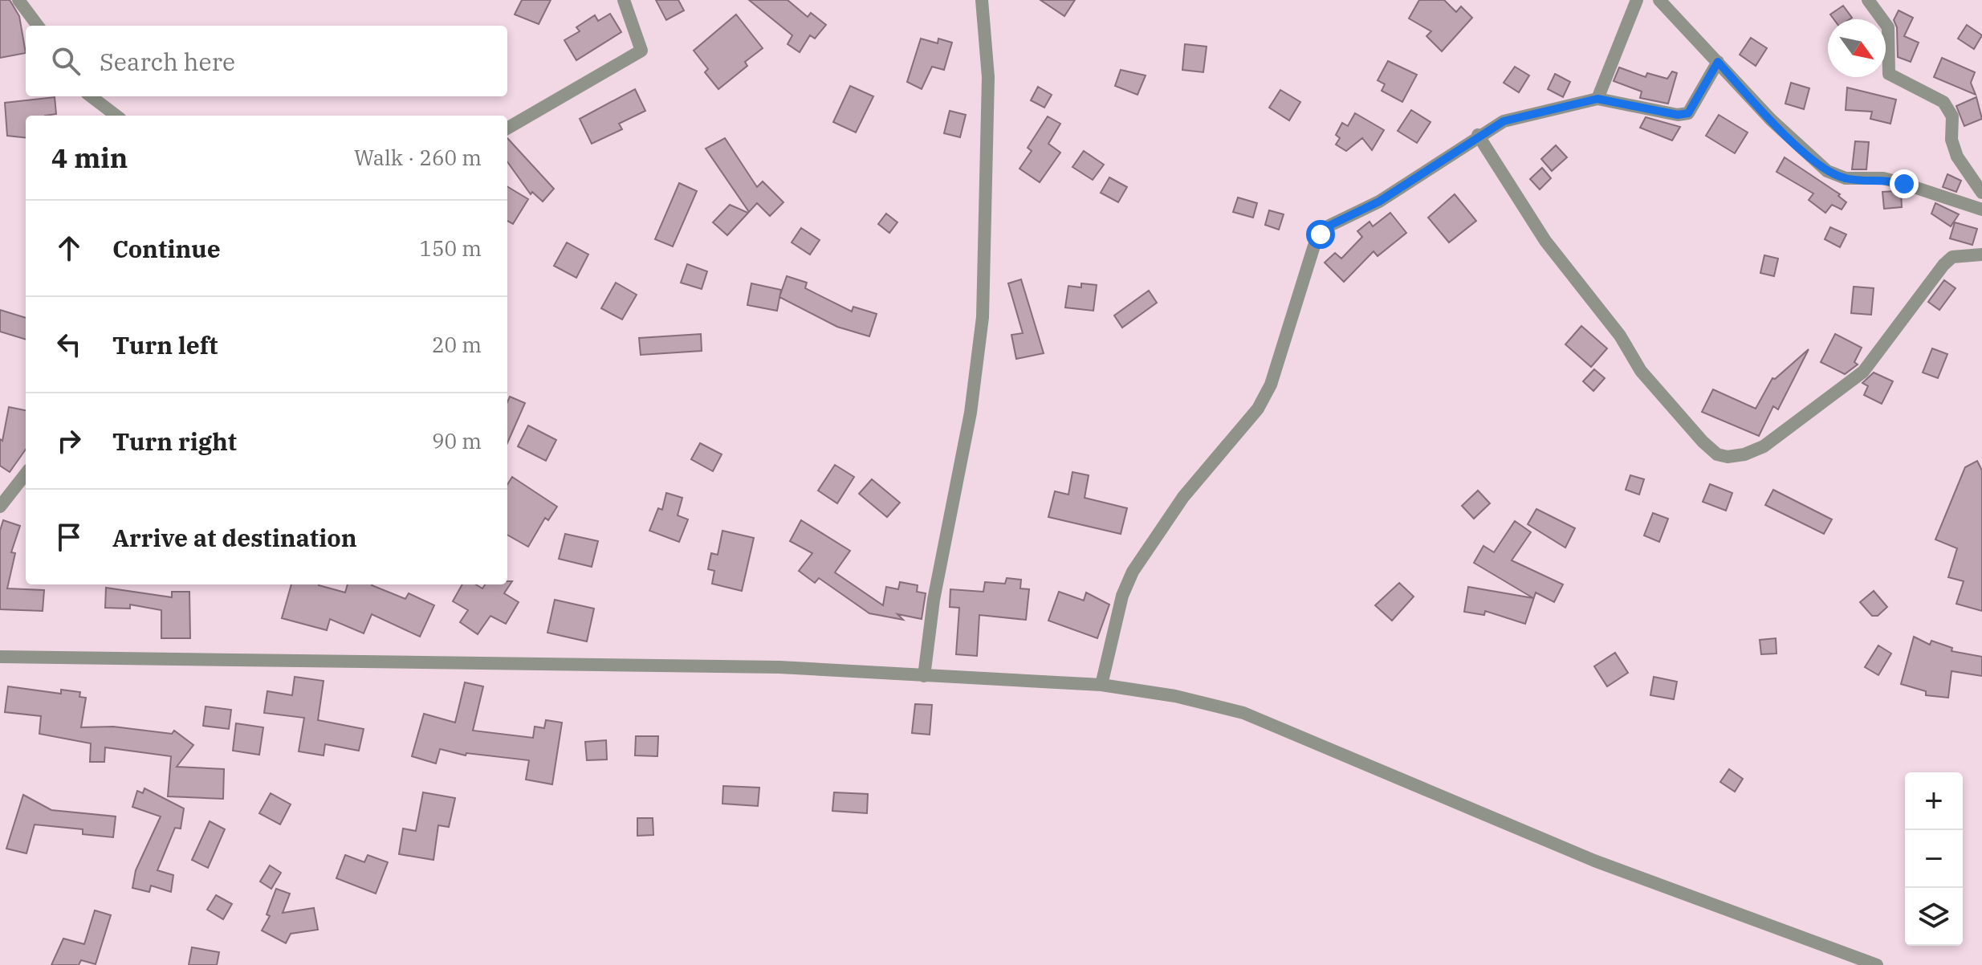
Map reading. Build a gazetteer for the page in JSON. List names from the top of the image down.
{
  "north": "bottom right",
  "page": {
    "search": "Search here",
    "heading": ["4 min", "Walk · 260 m"],
    "list": [
      ["Continue", "150 m"],
      ["Turn left", "20 m"],
      ["Turn right", "90 m"],
      "Arrive at destination"
    ],
    "map_buttons": ["+", "−"]
  }
}
